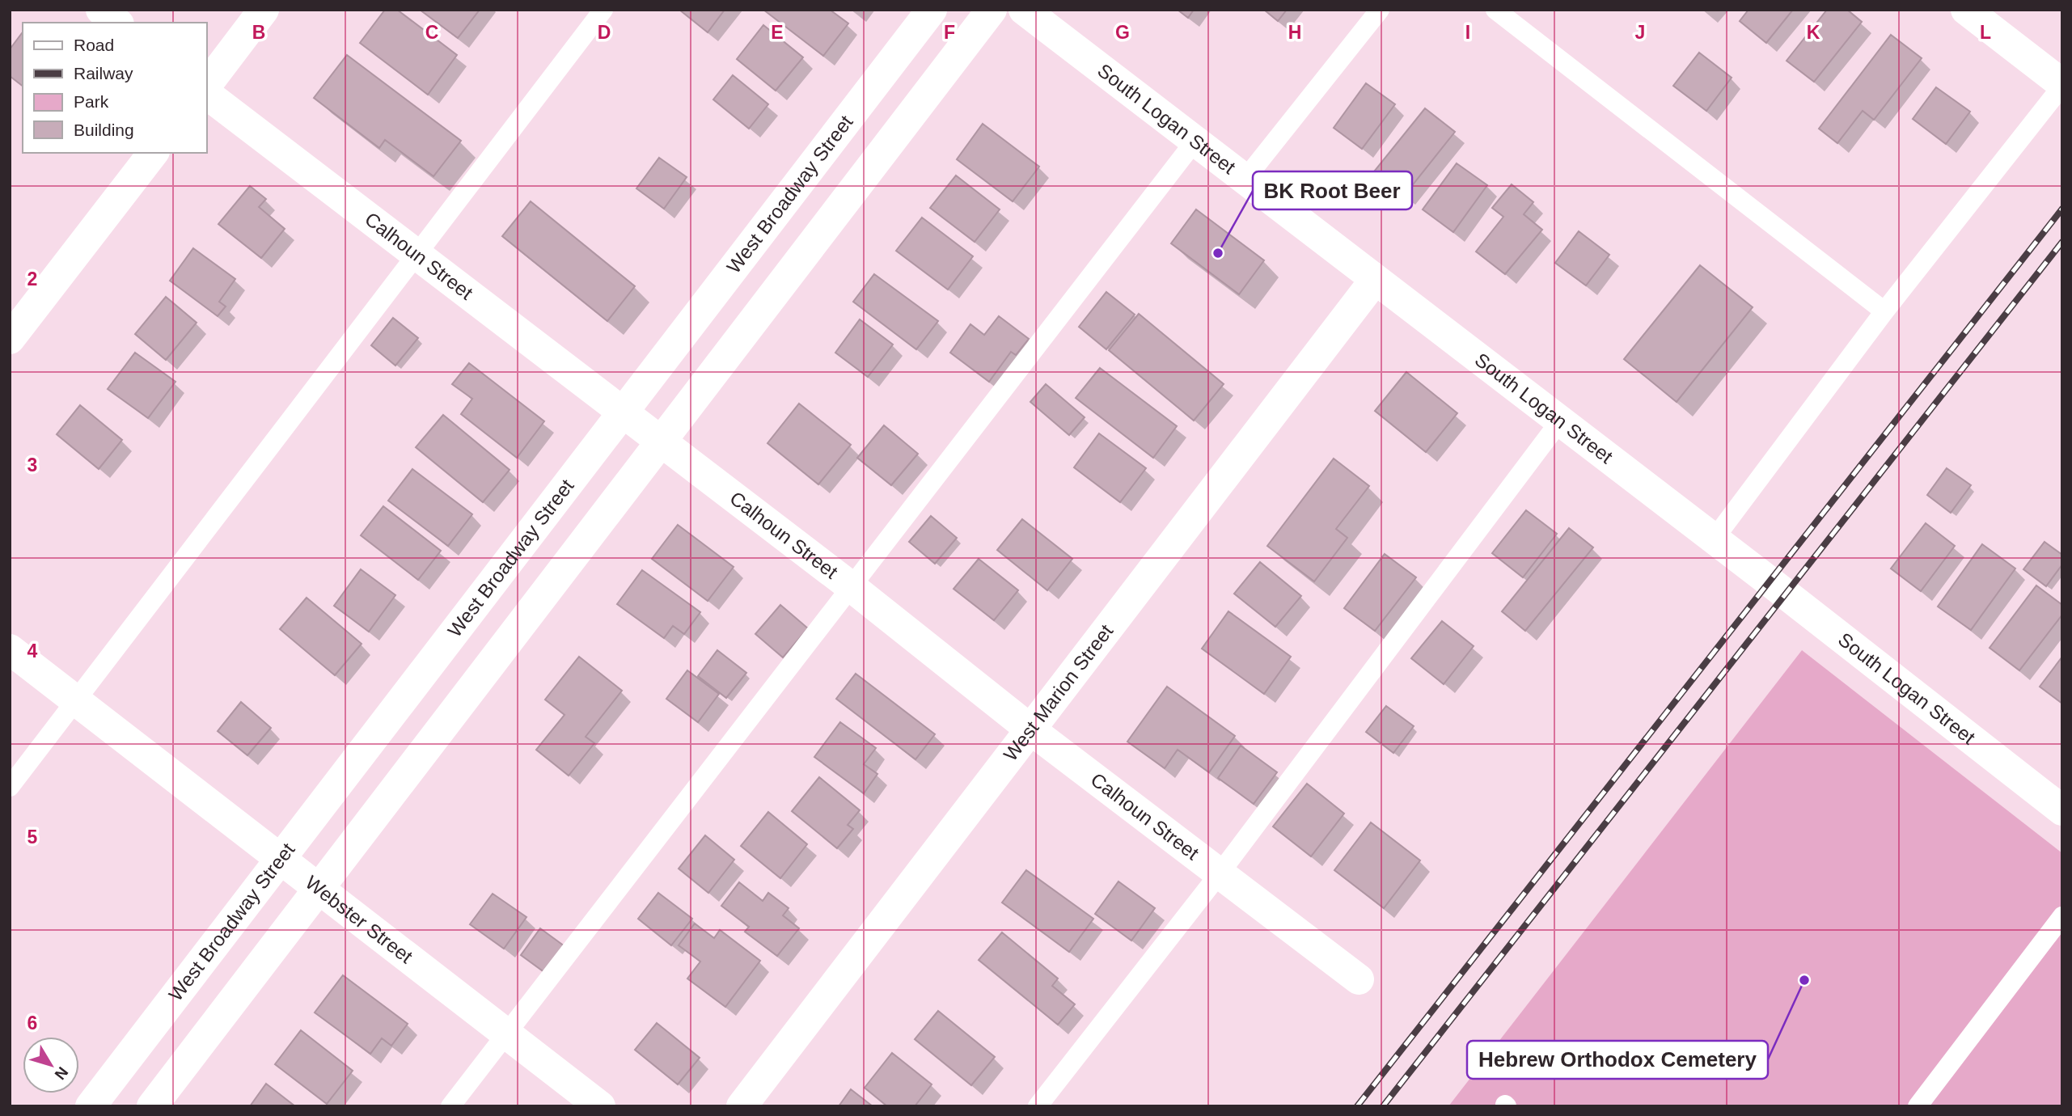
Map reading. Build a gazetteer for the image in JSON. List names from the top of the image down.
{
  "streets": {
    "street": [
      "South Logan Street",
      "West Broadway Street",
      "Calhoun Street",
      "West Marion Street",
      "Webster Street"
    ]
  },
  "crossings": [
    ["South Logan Street", "West Marion Street"],
    ["West Broadway Street", "Calhoun Street"],
    ["West Broadway Street", "Webster Street"],
    ["Calhoun Street", "West Marion Street"]
  ],
  "places": ["BK Root Beer", "Hebrew Orthodox Cemetery"],
  "legend": [
    "Road",
    "Railway",
    "Park",
    "Building"
  ],
  "north": "bottom right",
  "grid": {
    "columns": [
      "B",
      "C",
      "D",
      "E",
      "F",
      "G",
      "H",
      "I",
      "J",
      "K",
      "L"
    ],
    "rows": [
      "2",
      "3",
      "4",
      "5",
      "6"
    ]
  }
}
